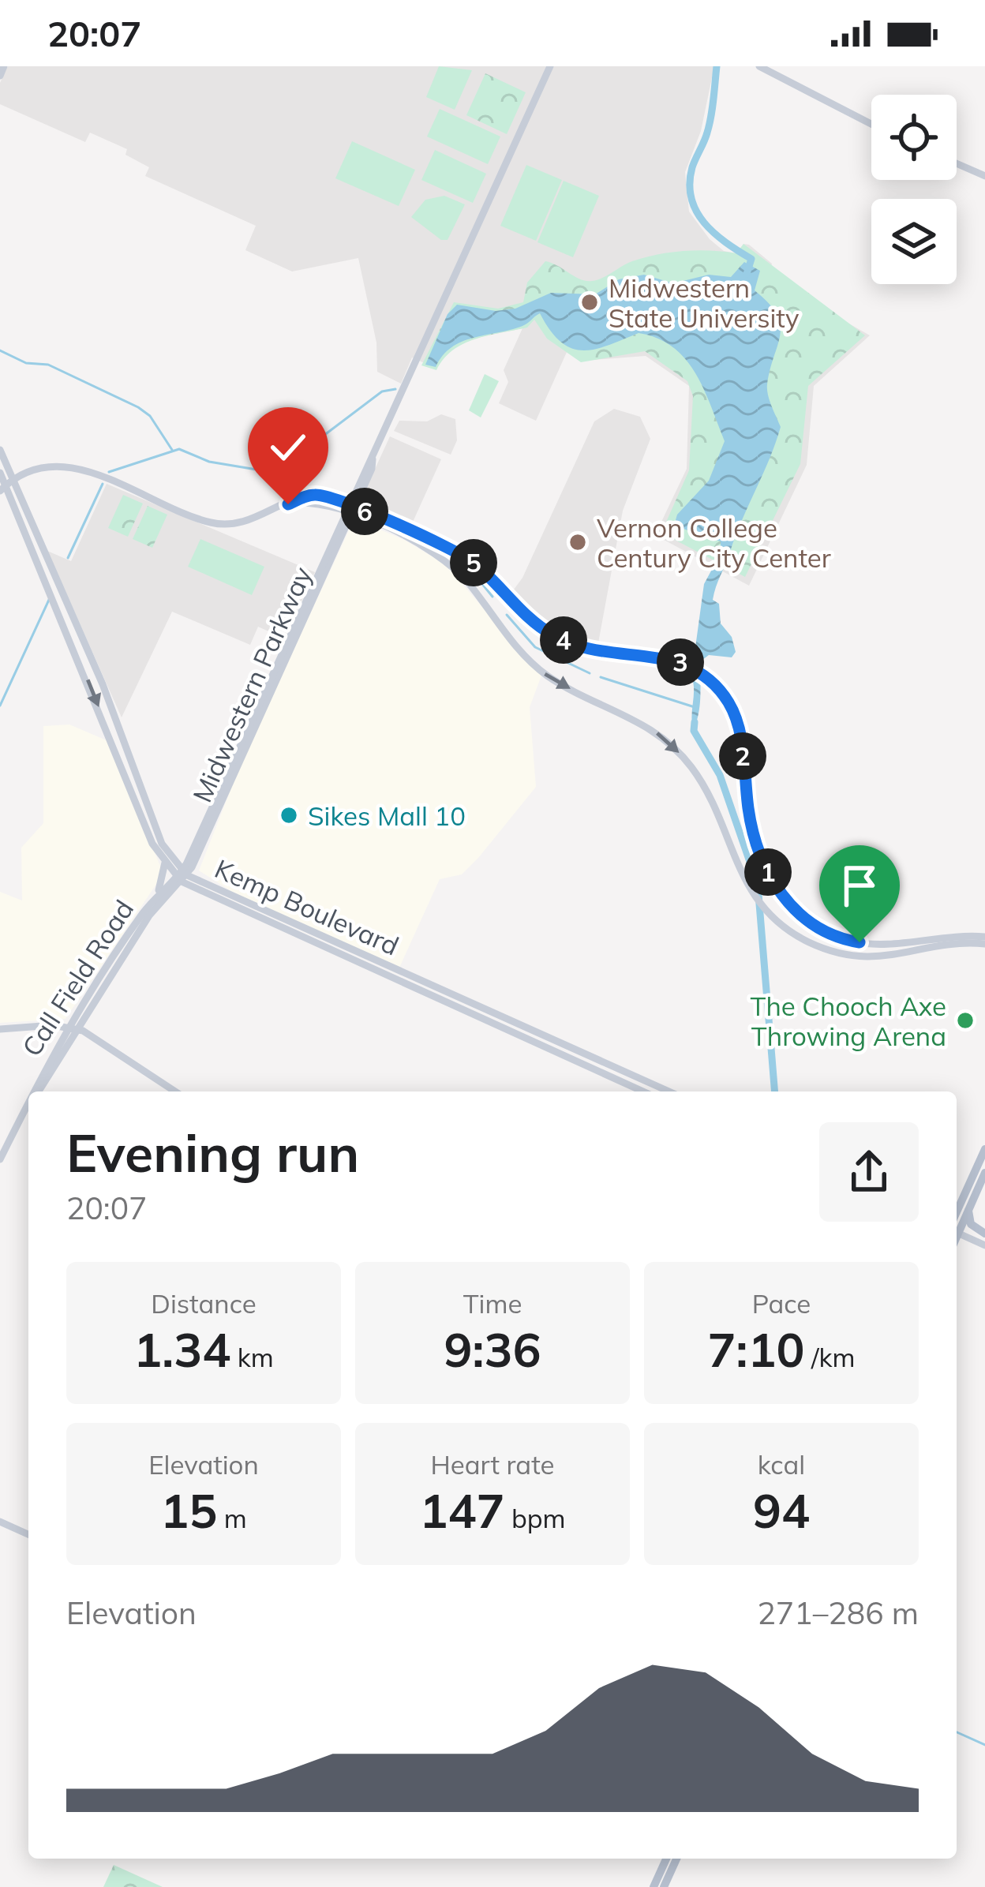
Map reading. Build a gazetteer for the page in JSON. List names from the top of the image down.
{
  "streets": {
    "main road": ["Midwestern Parkway", "Kemp Boulevard", "Call Field Road"]
  },
  "crossings": [
    ["Midwestern Parkway", "Kemp Boulevard"],
    ["Midwestern Parkway", "Call Field Road"],
    ["Kemp Boulevard", "Call Field Road"]
  ],
  "places": [
    "Midwestern State University",
    "Vernon College Century City Center",
    "Sikes Mall 10",
    "The Chooch Axe Throwing Arena"
  ],
  "page": {
    "status": "20:07",
    "pins": [
      "6",
      "5",
      "4",
      "3",
      "2",
      "1"
    ],
    "heading": ["Evening run", "20:07"],
    "stats": [
      ["Distance", "1.34 km"],
      ["Time", "9:36"],
      ["Pace", "7:10 /km"],
      ["Elevation", "15 m"],
      ["Heart rate", "147 bpm"],
      ["kcal", "94"]
    ],
    "chart": ["Elevation", "271–286 m"]
  }
}
